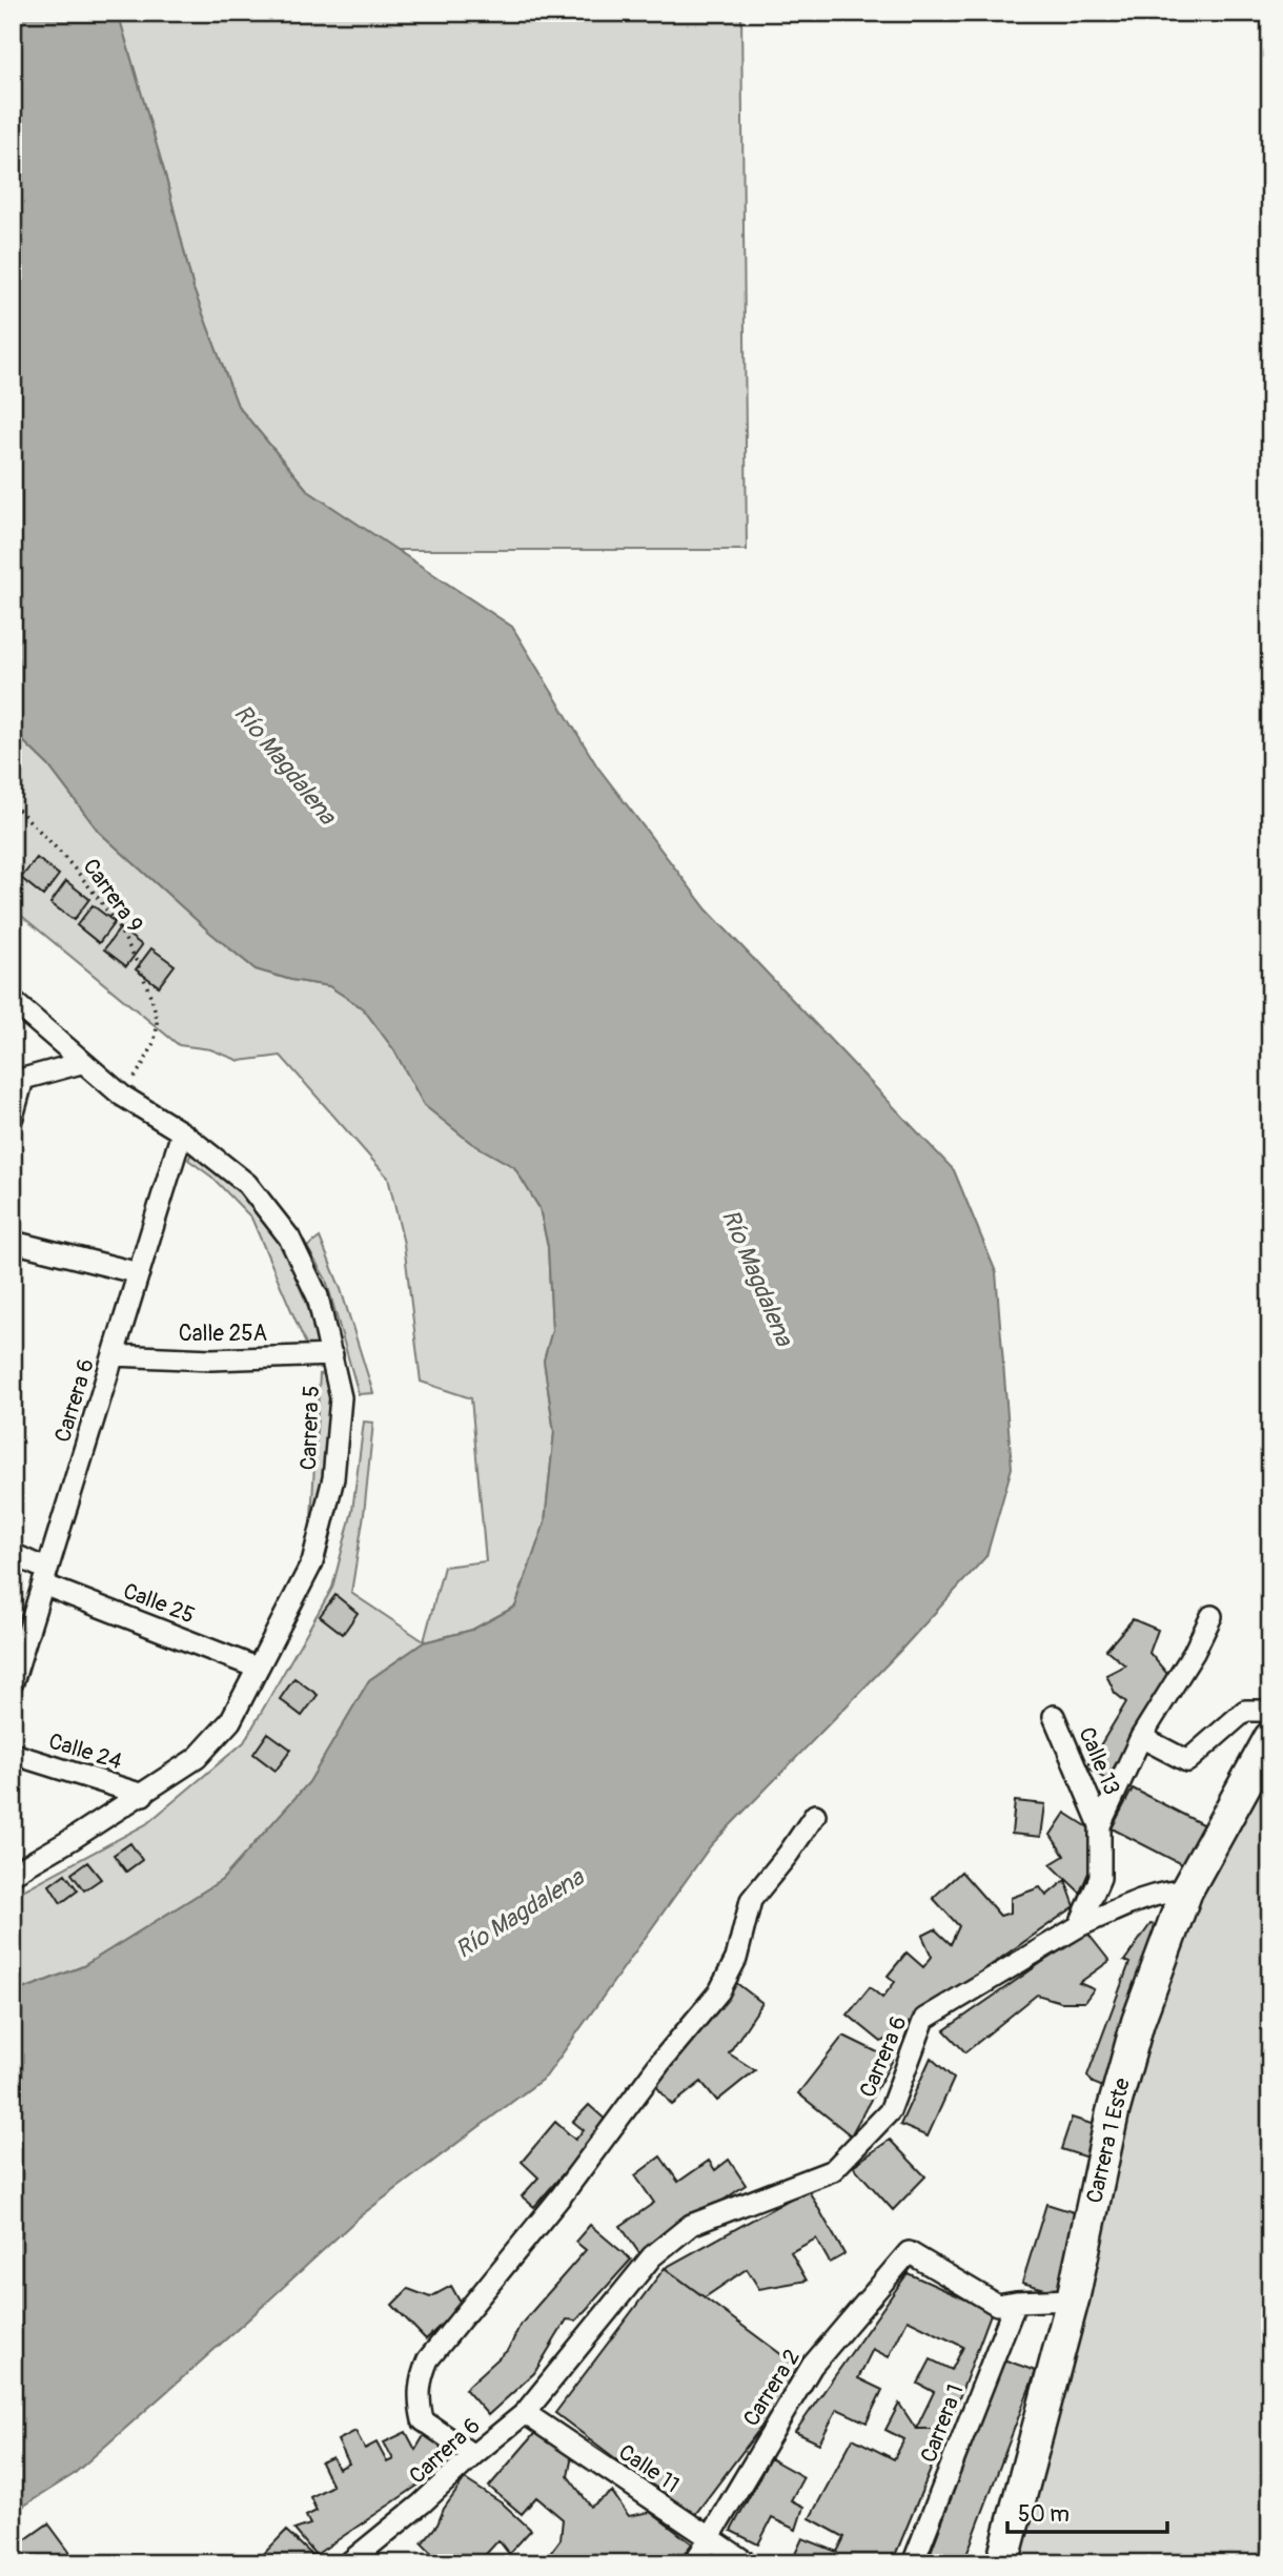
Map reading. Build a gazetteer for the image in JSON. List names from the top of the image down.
{
  "streets": {
    "main road": ["Carrera 1 Este"],
    "street": [
      "Calle 25A",
      "Carrera 6",
      "Carrera 5",
      "Calle 25",
      "Calle 24",
      "Calle 13",
      "Carrera 2",
      "Carrera 1",
      "Calle 11"
    ],
    "path": ["Carrera 9"]
  },
  "crossings": [
    ["Carrera 9", "Carrera 5"],
    ["Calle 25A", "Carrera 6"],
    ["Calle 25A", "Carrera 5"],
    ["Carrera 6", "Carrera 5"],
    ["Carrera 6", "Calle 25"],
    ["Carrera 6", "Carrera 1 Este"],
    ["Carrera 6", "Calle 11"],
    ["Carrera 5", "Calle 25"],
    ["Carrera 5", "Calle 24"],
    ["Carrera 2", "Carrera 1"],
    ["Carrera 2", "Calle 11"]
  ],
  "water": ["Río Magdalena"],
  "scale_bar": "50 m"
}
